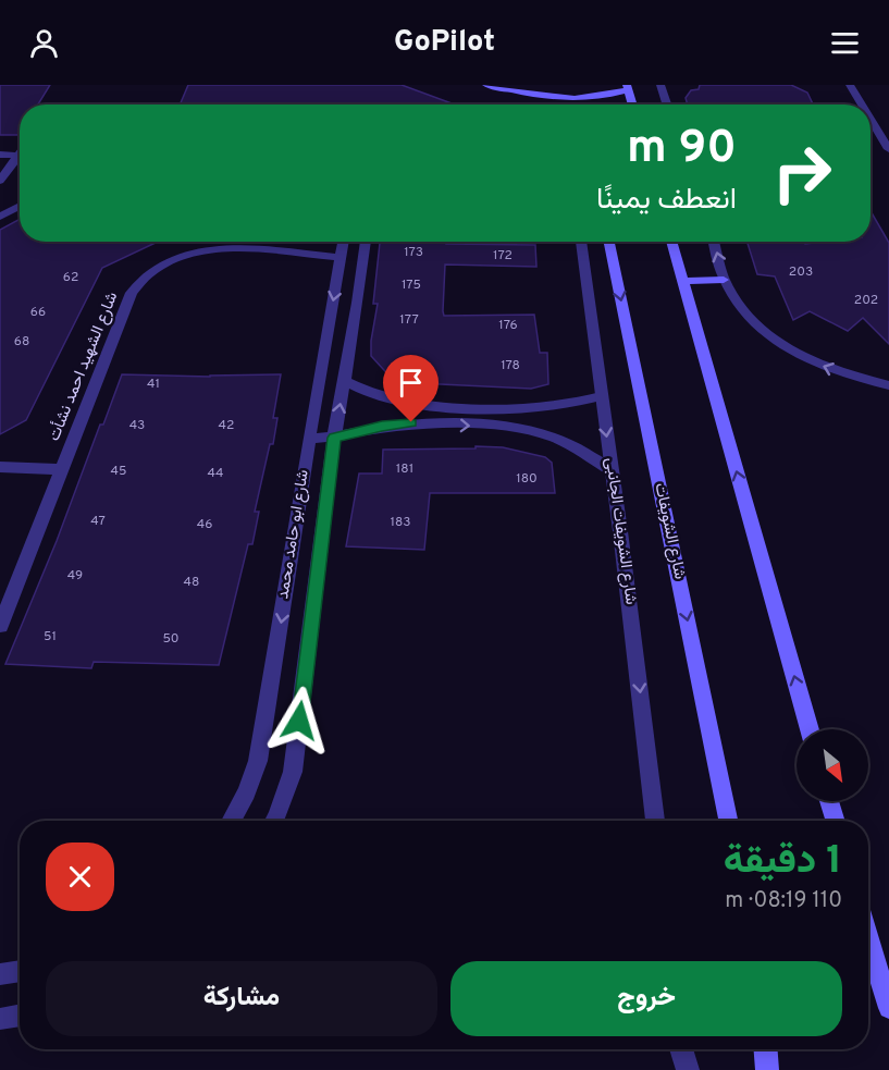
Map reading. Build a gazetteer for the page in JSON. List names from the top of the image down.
{
  "streets": {
    "main road": ["شارع الشويفات"],
    "street": ["شارع الشهيد احمد نشأت", "شارع الشويفات الجانبى", "شارع ابو حامد محمد"]
  },
  "crossings": [
    ["شارع الشهيد احمد نشأت", "شارع ابو حامد محمد"]
  ],
  "one_way": ["شارع الشويفات الجانبى"],
  "house_numbers": [
    "173",
    "172",
    "203",
    "62",
    "175",
    "202",
    "66",
    "177",
    "176",
    "68",
    "178",
    "41",
    "43",
    "42",
    "181",
    "45",
    "44",
    "180",
    "47",
    "183",
    "46",
    "49",
    "48",
    "51",
    "50"
  ],
  "north": "bottom right",
  "page": {
    "header": "GoPilot",
    "turn": ["90 m", "انعطف يمينًا"],
    "heading": ["1 دقيقة", "110 m · 08:19"],
    "buttons": ["خروج", "مشاركة"]
  }
}
